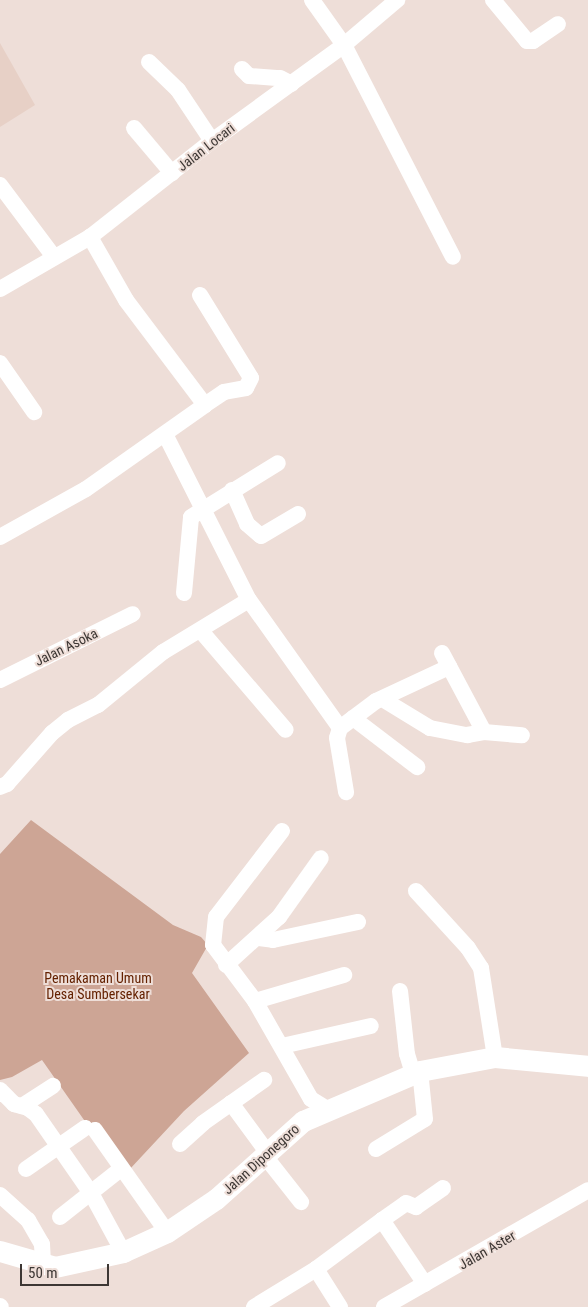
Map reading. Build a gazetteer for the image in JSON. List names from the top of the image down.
{
  "streets": {
    "main road": ["Jalan Diponegoro"],
    "street": ["Jalan Locari", "Jalan Asoka", "Jalan Aster"]
  },
  "parks": ["Pemakaman Umum Desa Sumbersekar"],
  "scale_bar": "50 m"
}
